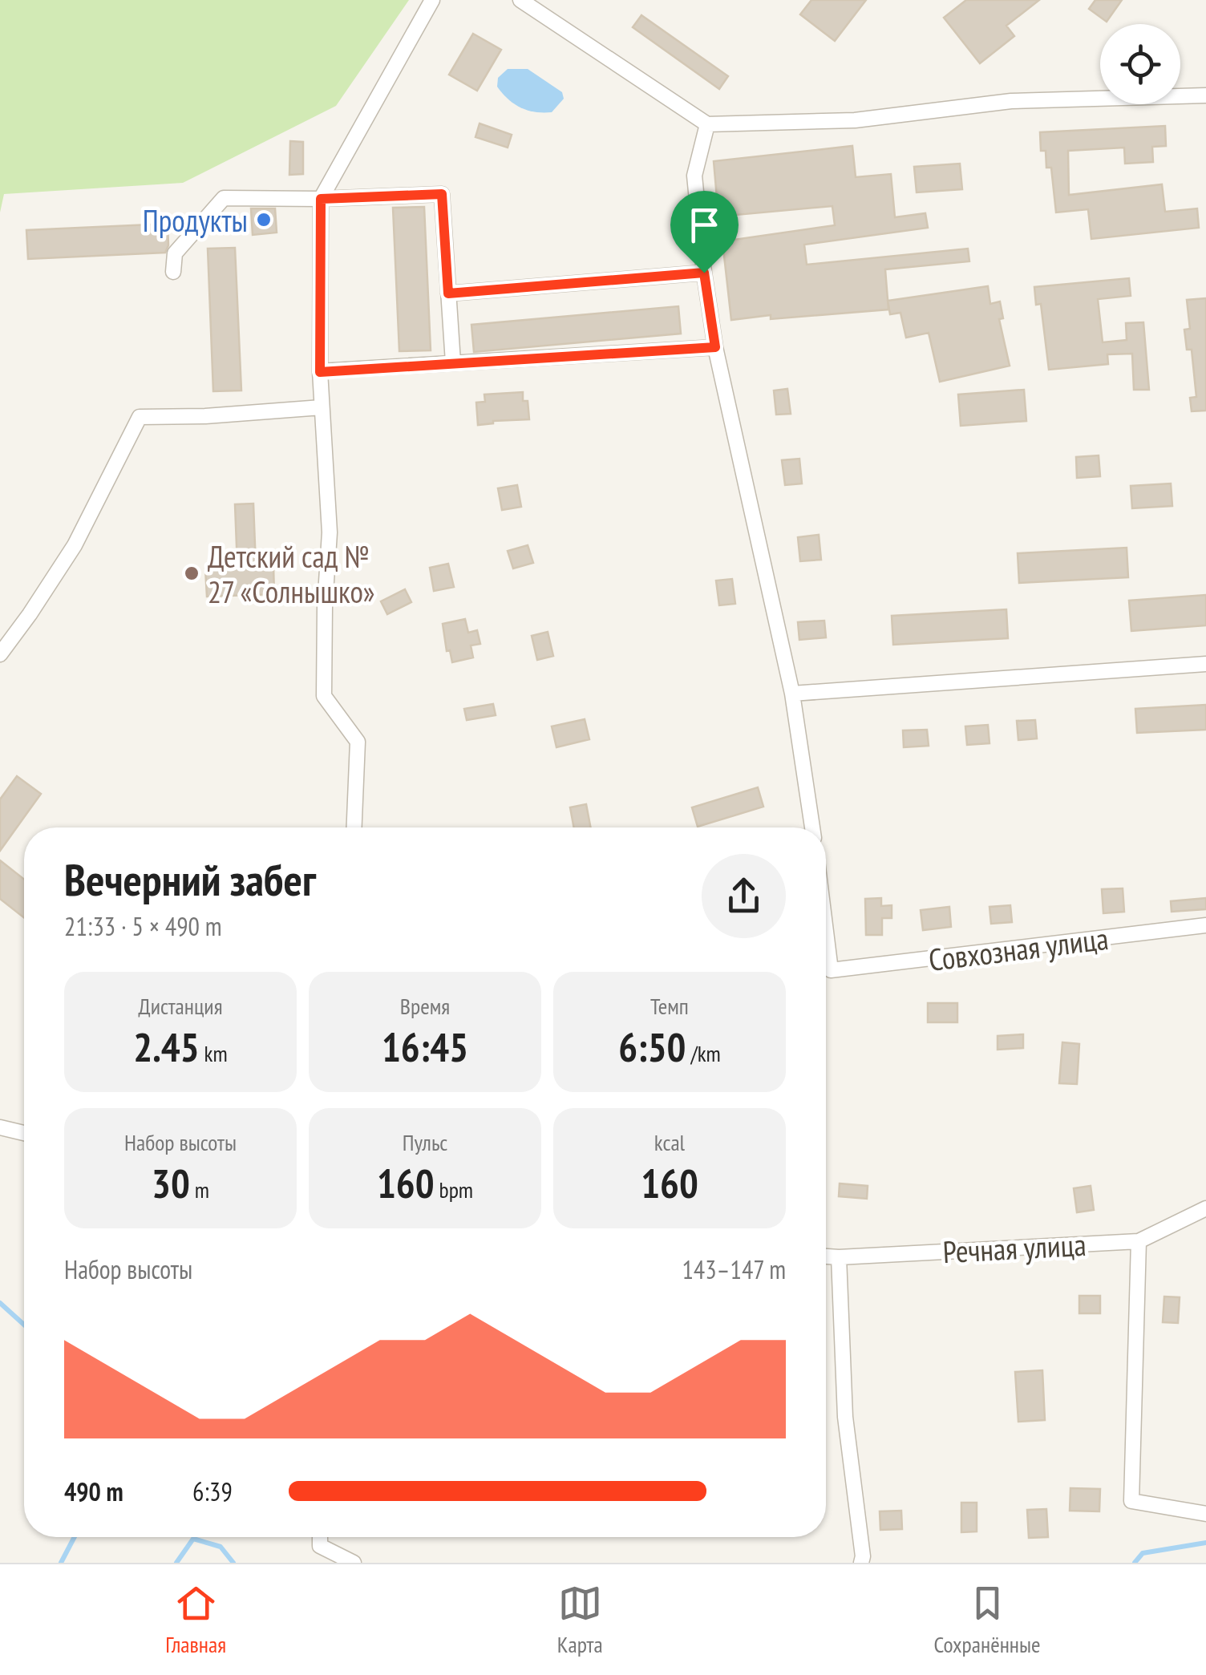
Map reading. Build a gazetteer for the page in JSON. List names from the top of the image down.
{
  "streets": {
    "street": ["Совхозная улица", "Речная улица"]
  },
  "places": ["Продукты", "Детский сад № 27 «Солнышко»"],
  "page": {
    "heading": ["Вечерний забег", "21:33 · 5 × 490 m"],
    "stats": [
      ["Дистанция", "2.45 km"],
      ["Время", "16:45"],
      ["Темп", "6:50 /km"],
      ["Набор высоты", "30 m"],
      ["Пульс", "160 bpm"],
      ["kcal", "160"]
    ],
    "chart": ["Набор высоты", "143–147 m"],
    "list": [
      {
        "name": "490 m",
        "note": "6:39"
      }
    ],
    "tabs": ["Главная", "Карта", "Сохранённые"]
  }
}
